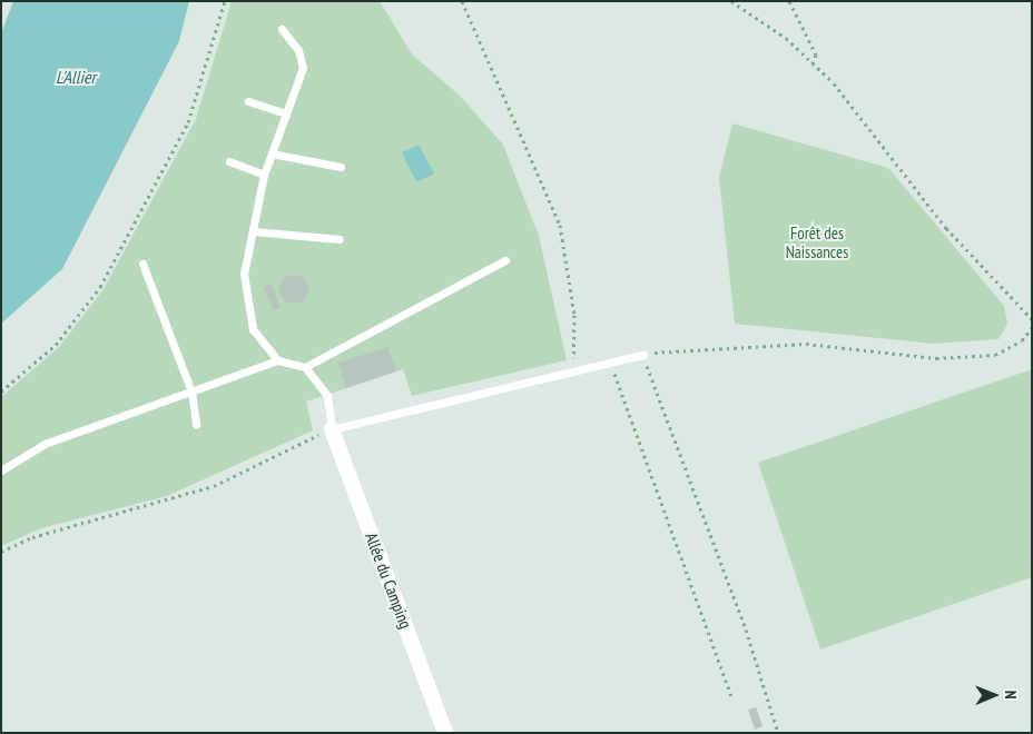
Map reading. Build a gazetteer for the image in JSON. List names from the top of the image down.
{
  "streets": {
    "street": ["Allée du Camping"]
  },
  "water": ["L'Allier"],
  "parks": ["Forêt des Naissances"],
  "north": "right"
}
